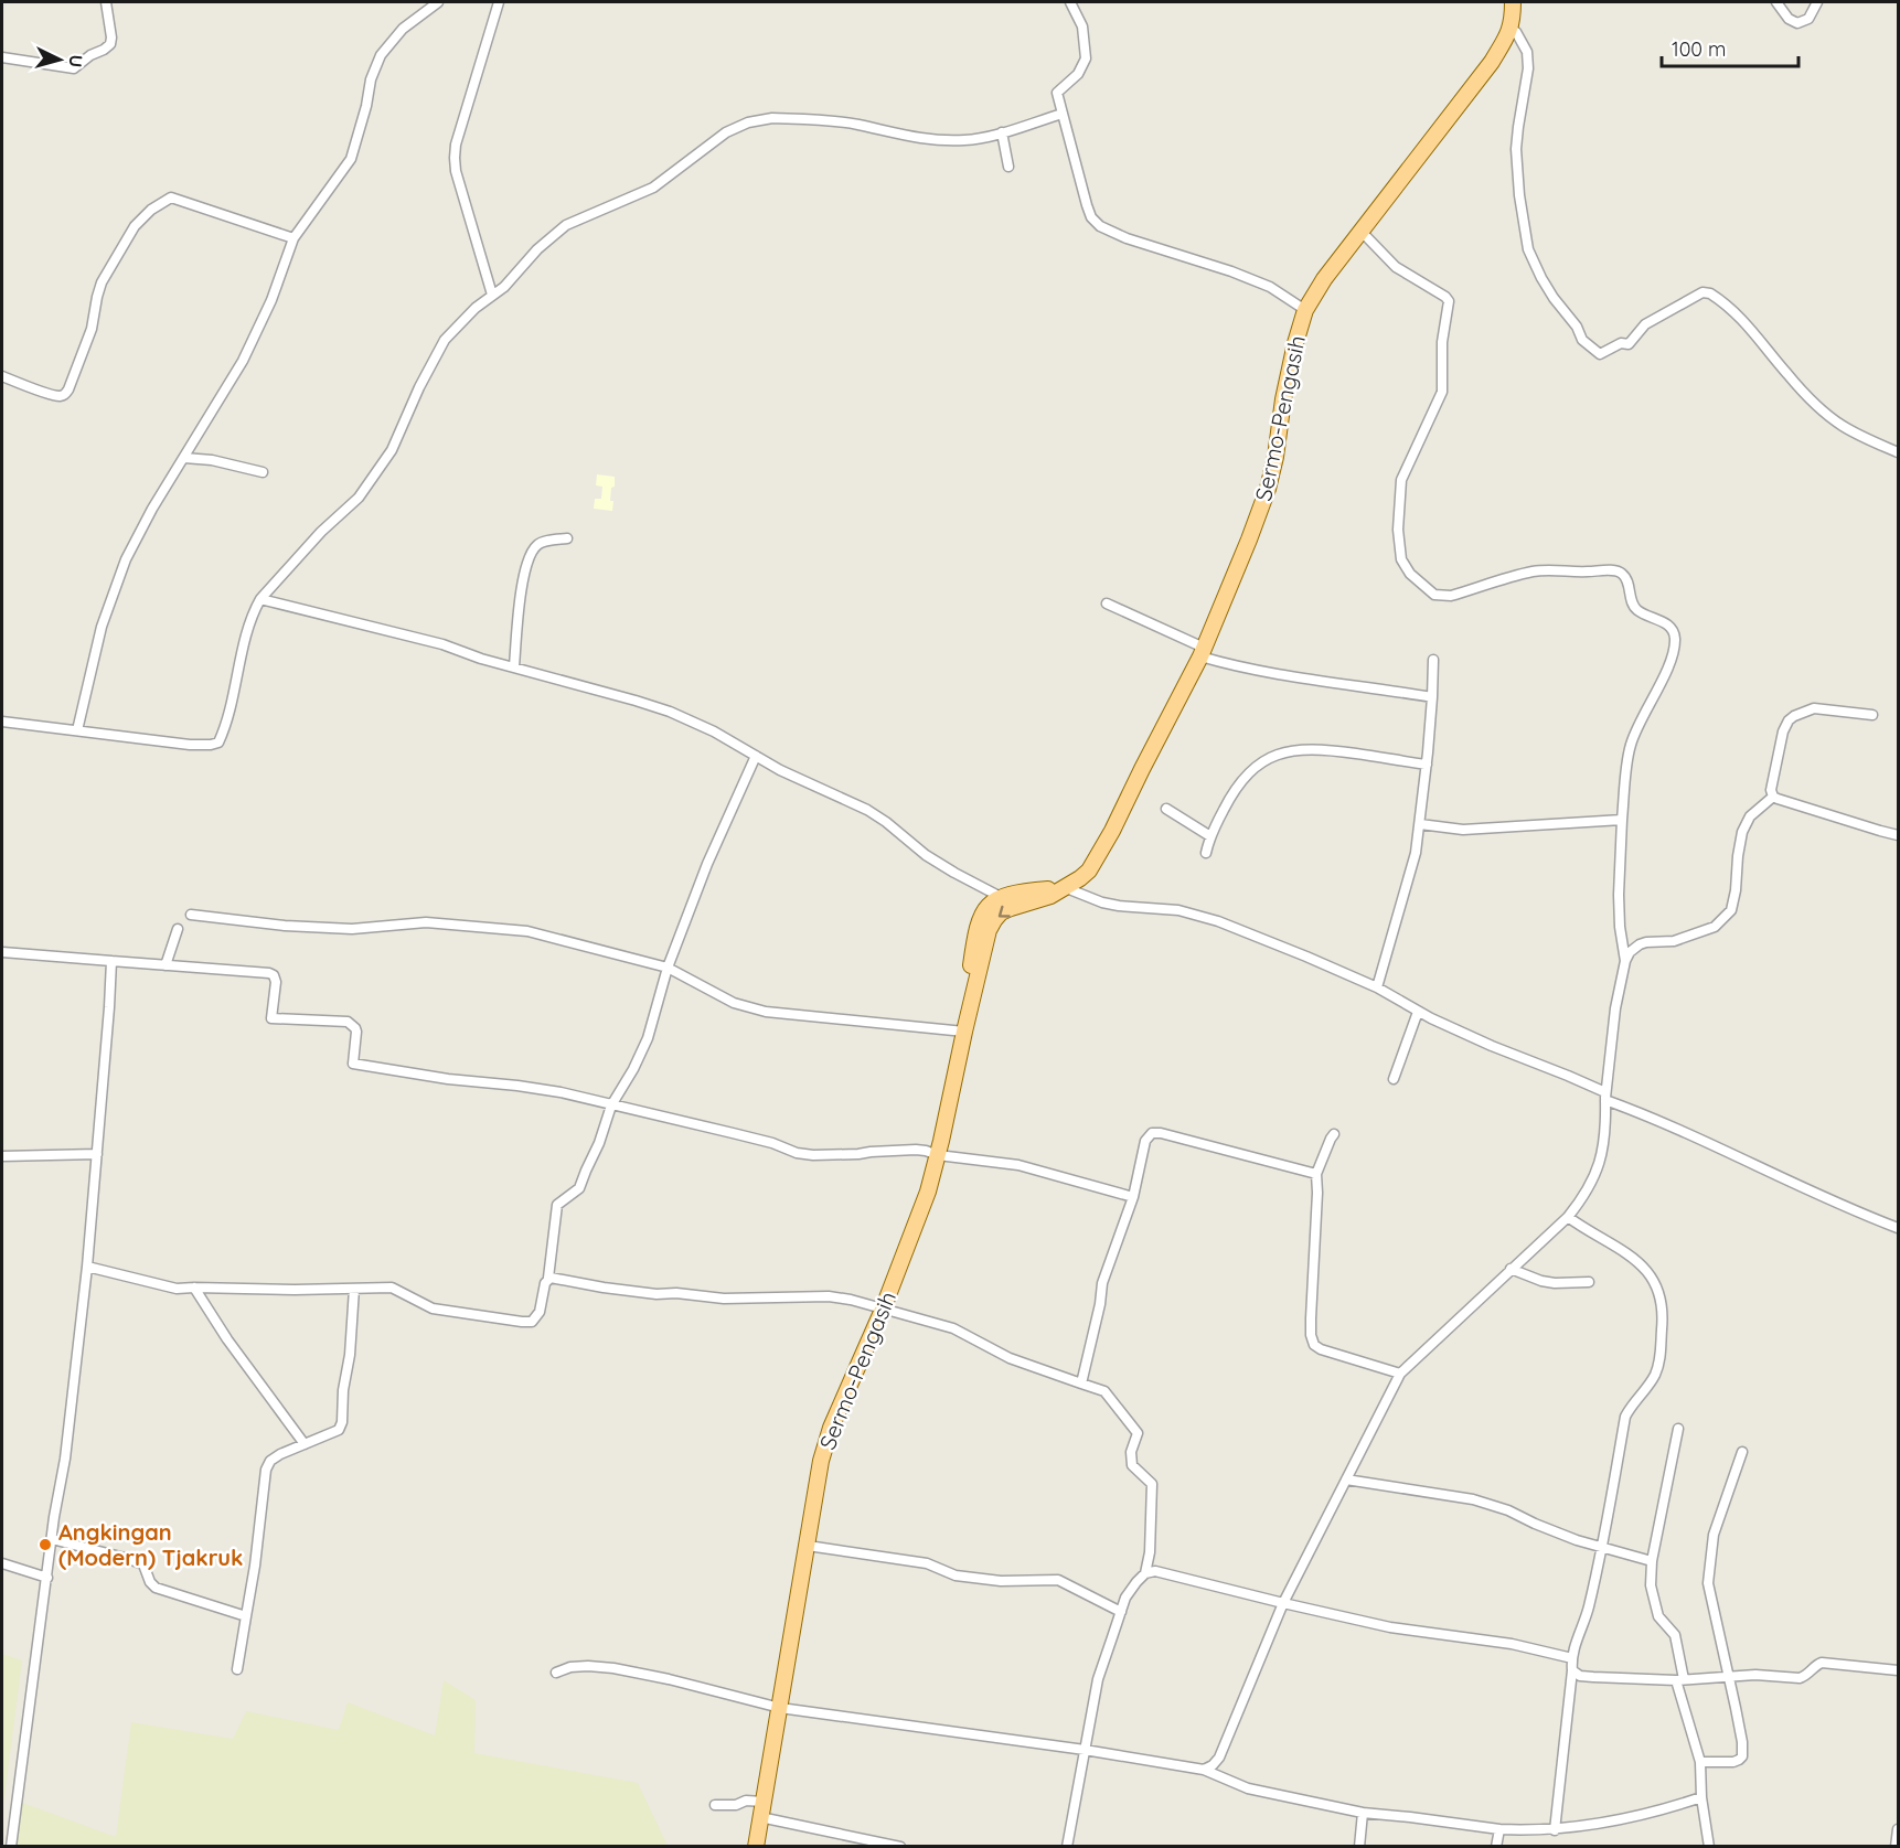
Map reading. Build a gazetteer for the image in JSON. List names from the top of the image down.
{
  "streets": {
    "main road": ["Sermo-Pengasih"]
  },
  "places": ["Angkingan (Modern) Tjakruk"],
  "scale_bar": "100 m",
  "north": "right"
}
